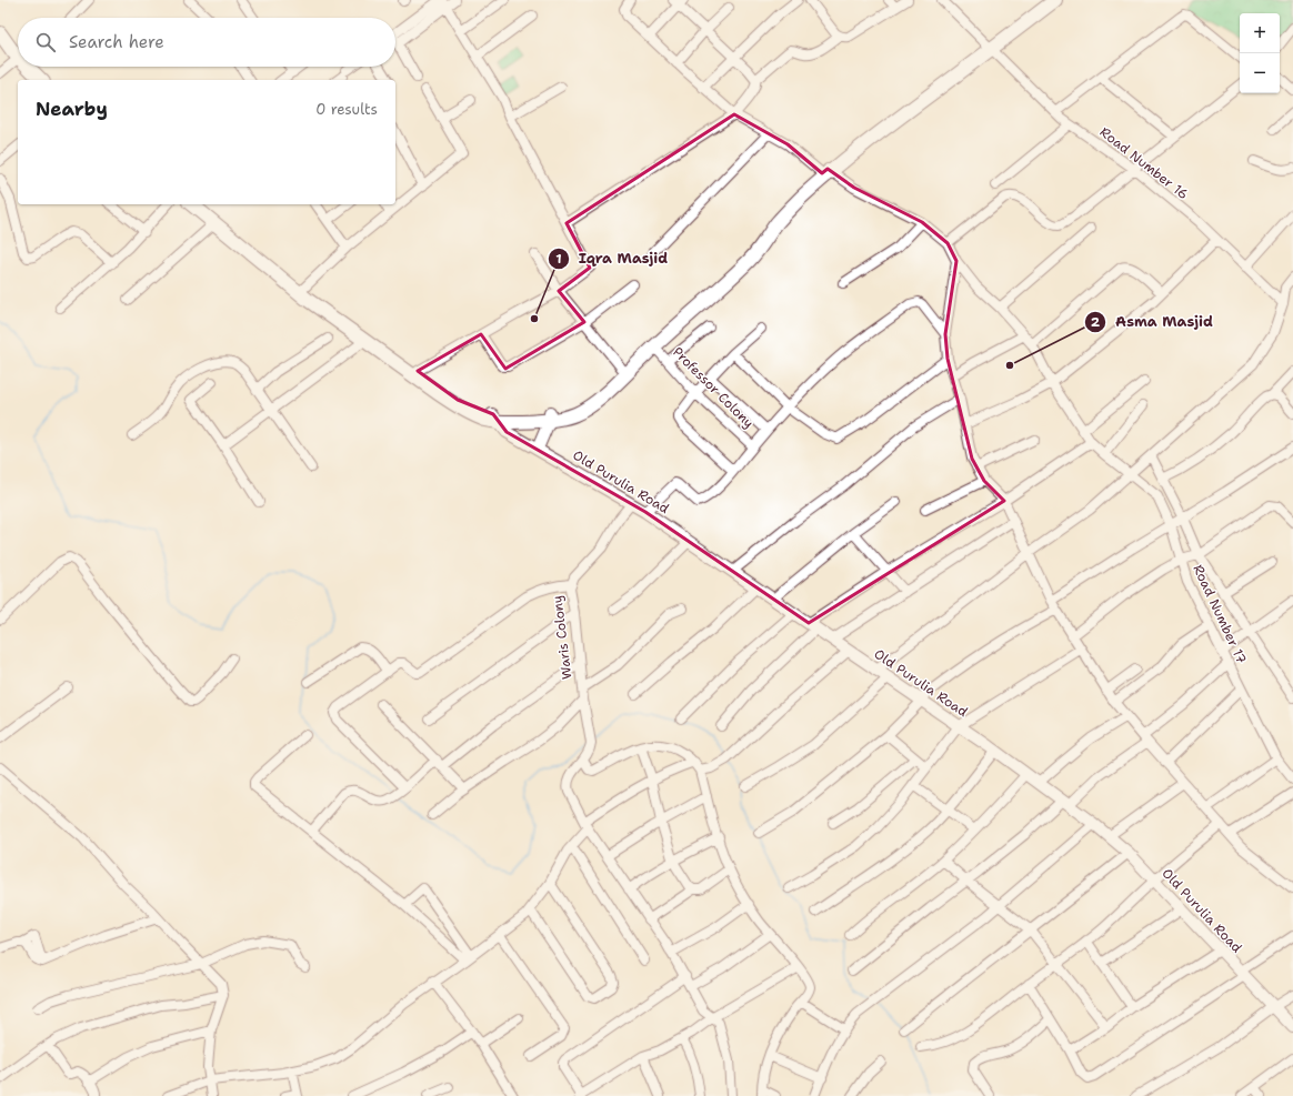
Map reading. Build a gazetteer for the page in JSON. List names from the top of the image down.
{
  "streets": {
    "main road": ["Old Purulia Road"],
    "street": [
      "Road Number 16",
      "Professor Colony",
      "Road Number 17",
      "Waris Colony"
    ]
  },
  "crossings": [
    ["Old Purulia Road", "Waris Colony"]
  ],
  "places": ["Iqra Masjid", "Asma Masjid"],
  "page": {
    "map_buttons": ["+", "−"],
    "search": "Search here",
    "heading": ["Nearby", "0 results"]
  }
}
